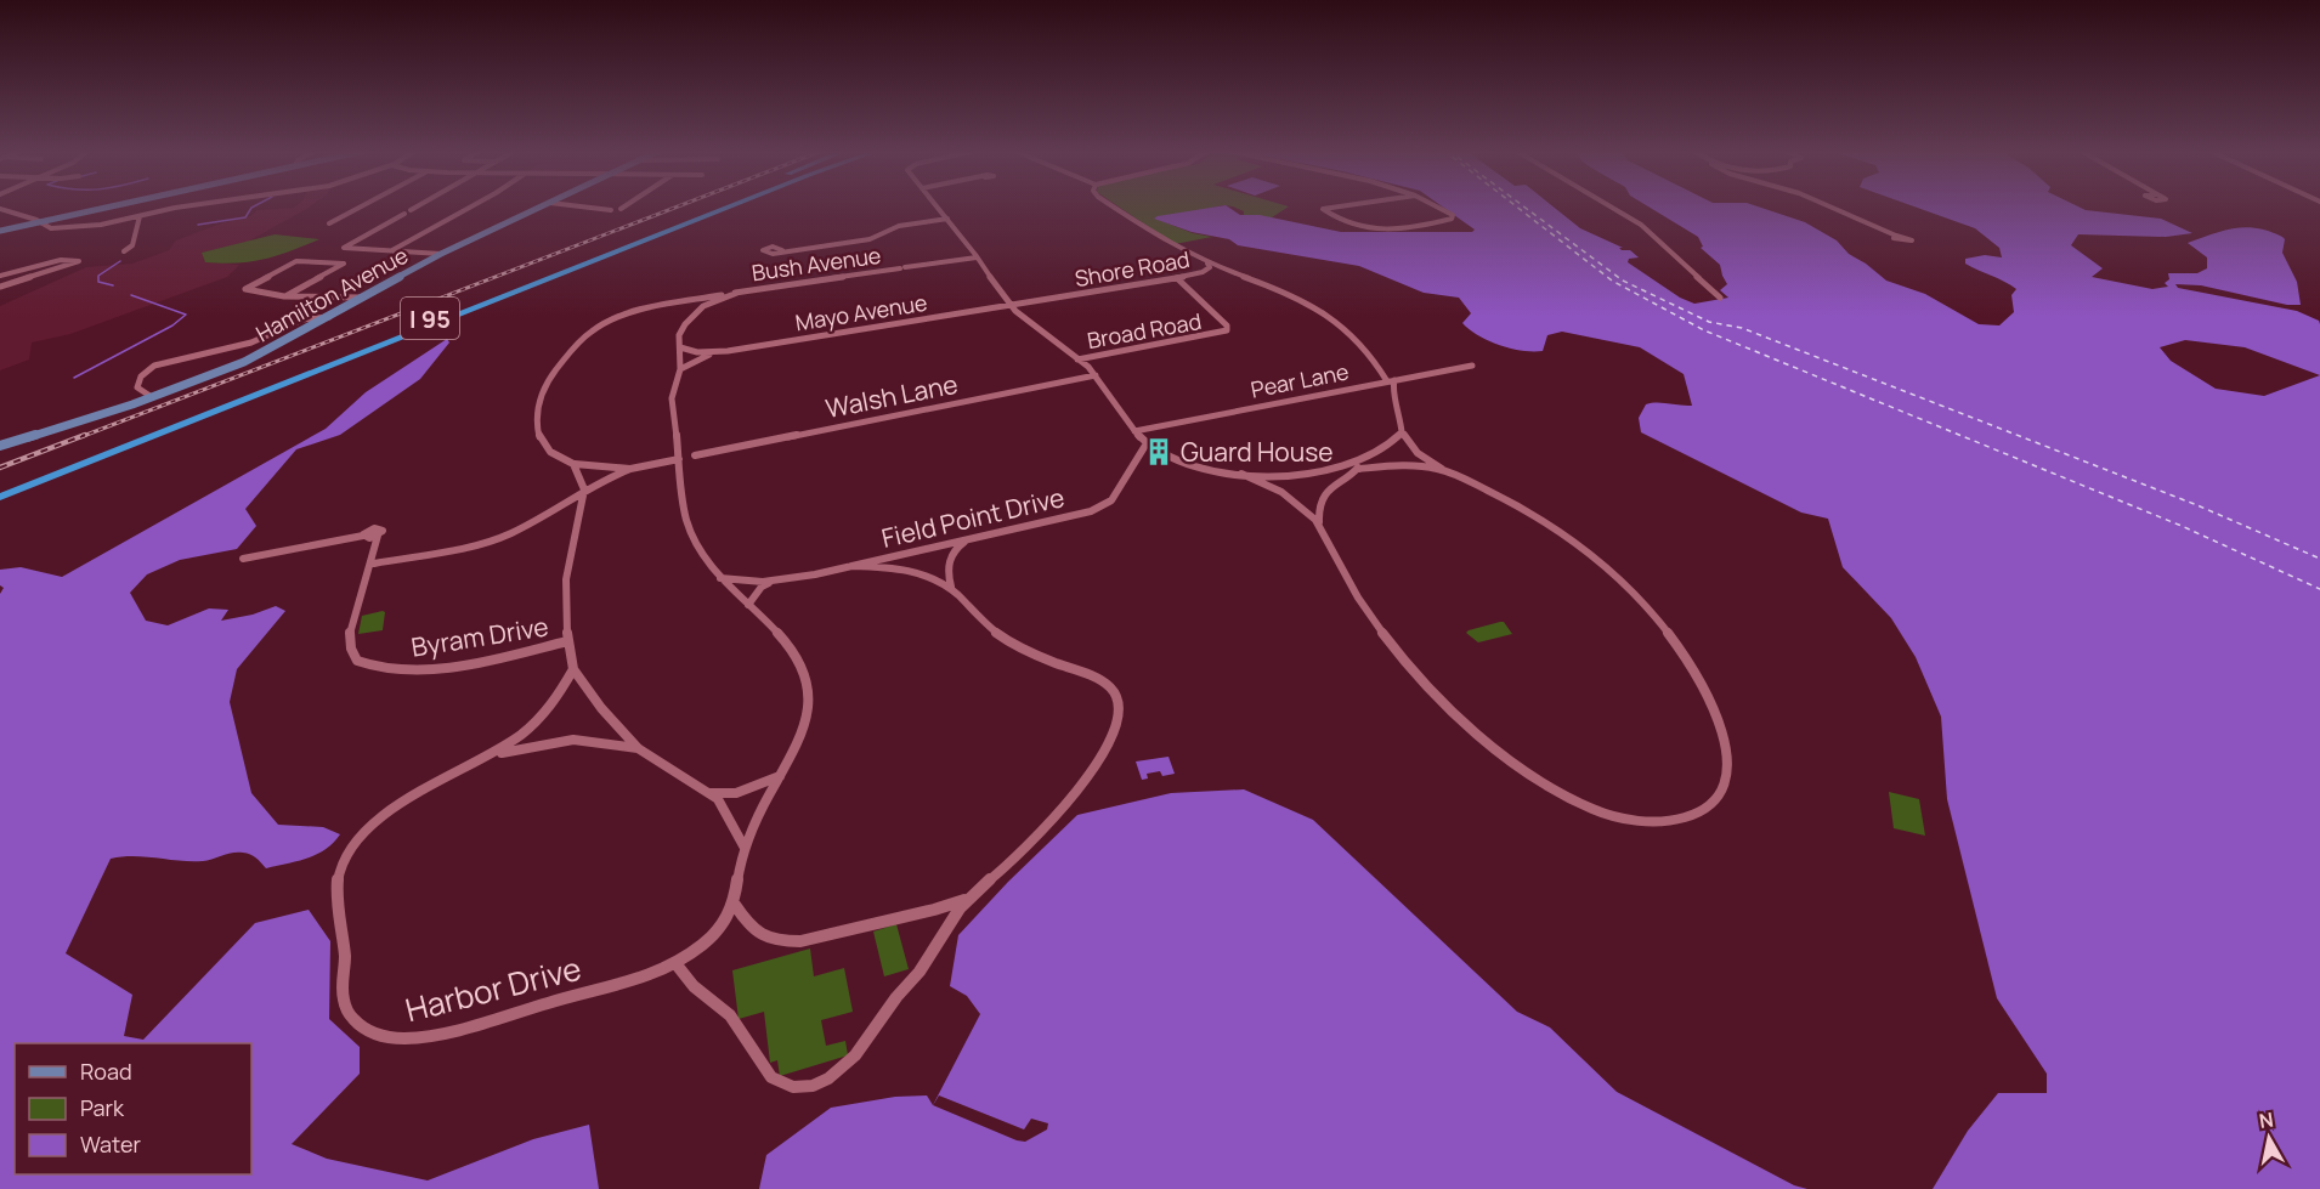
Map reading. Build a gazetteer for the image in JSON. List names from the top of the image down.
{
  "streets": {
    "highway": ["I 95"],
    "main road": ["Hamilton Avenue"],
    "street": [
      "Bush Avenue",
      "Shore Road",
      "Mayo Avenue",
      "Broad Road",
      "Pear Lane",
      "Walsh Lane",
      "Field Point Drive",
      "Byram Drive",
      "Harbor Drive"
    ]
  },
  "crossings": [
    ["Shore Road", "Mayo Avenue"],
    ["Shore Road", "Broad Road"],
    ["Mayo Avenue", "Harbor Drive"],
    ["Field Point Drive", "Harbor Drive"]
  ],
  "places": {
    "building": ["Guard House"]
  },
  "legend": ["Road", "Park", "Water"],
  "north": "top"
}
